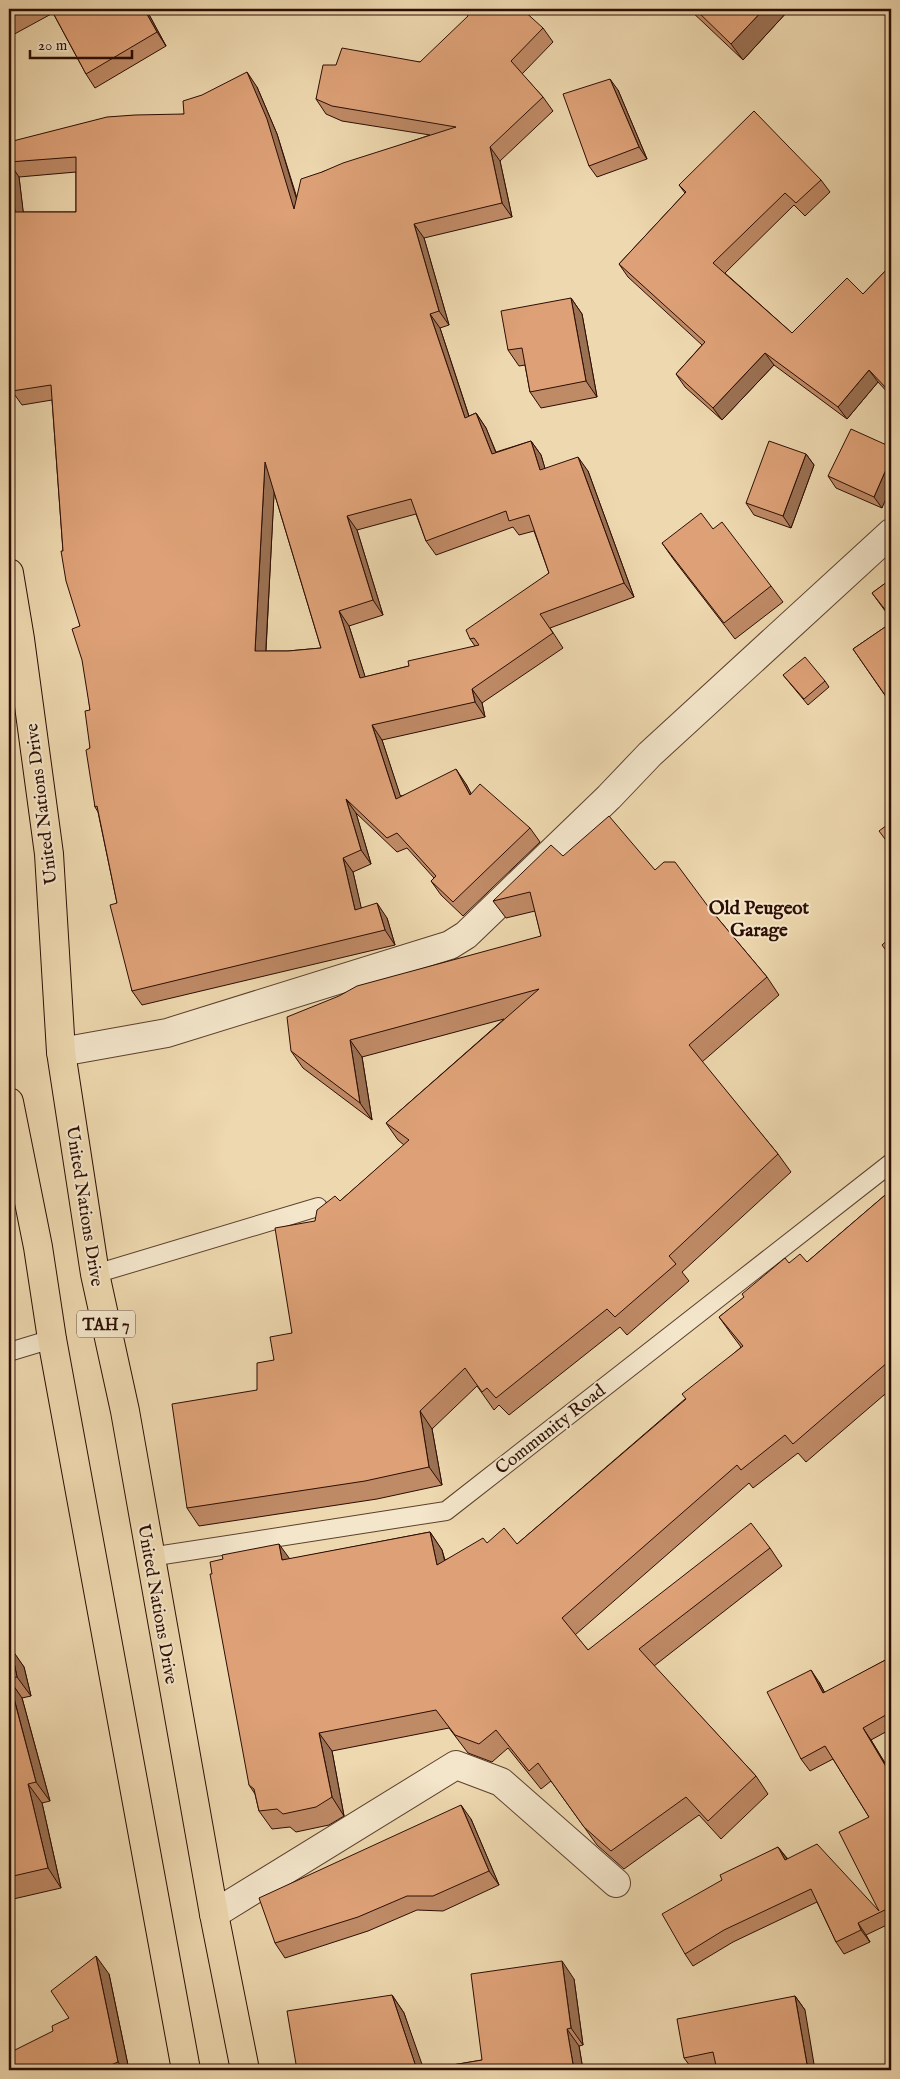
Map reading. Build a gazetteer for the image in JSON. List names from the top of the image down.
{
  "streets": {
    "highway": ["United Nations Drive", "TAH 7"],
    "lane": ["Community Road"]
  },
  "crossings": [
    ["United Nations Drive", "Community Road"]
  ],
  "districts": ["Old Peugeot Garage"],
  "scale_bar": "20 m"
}
